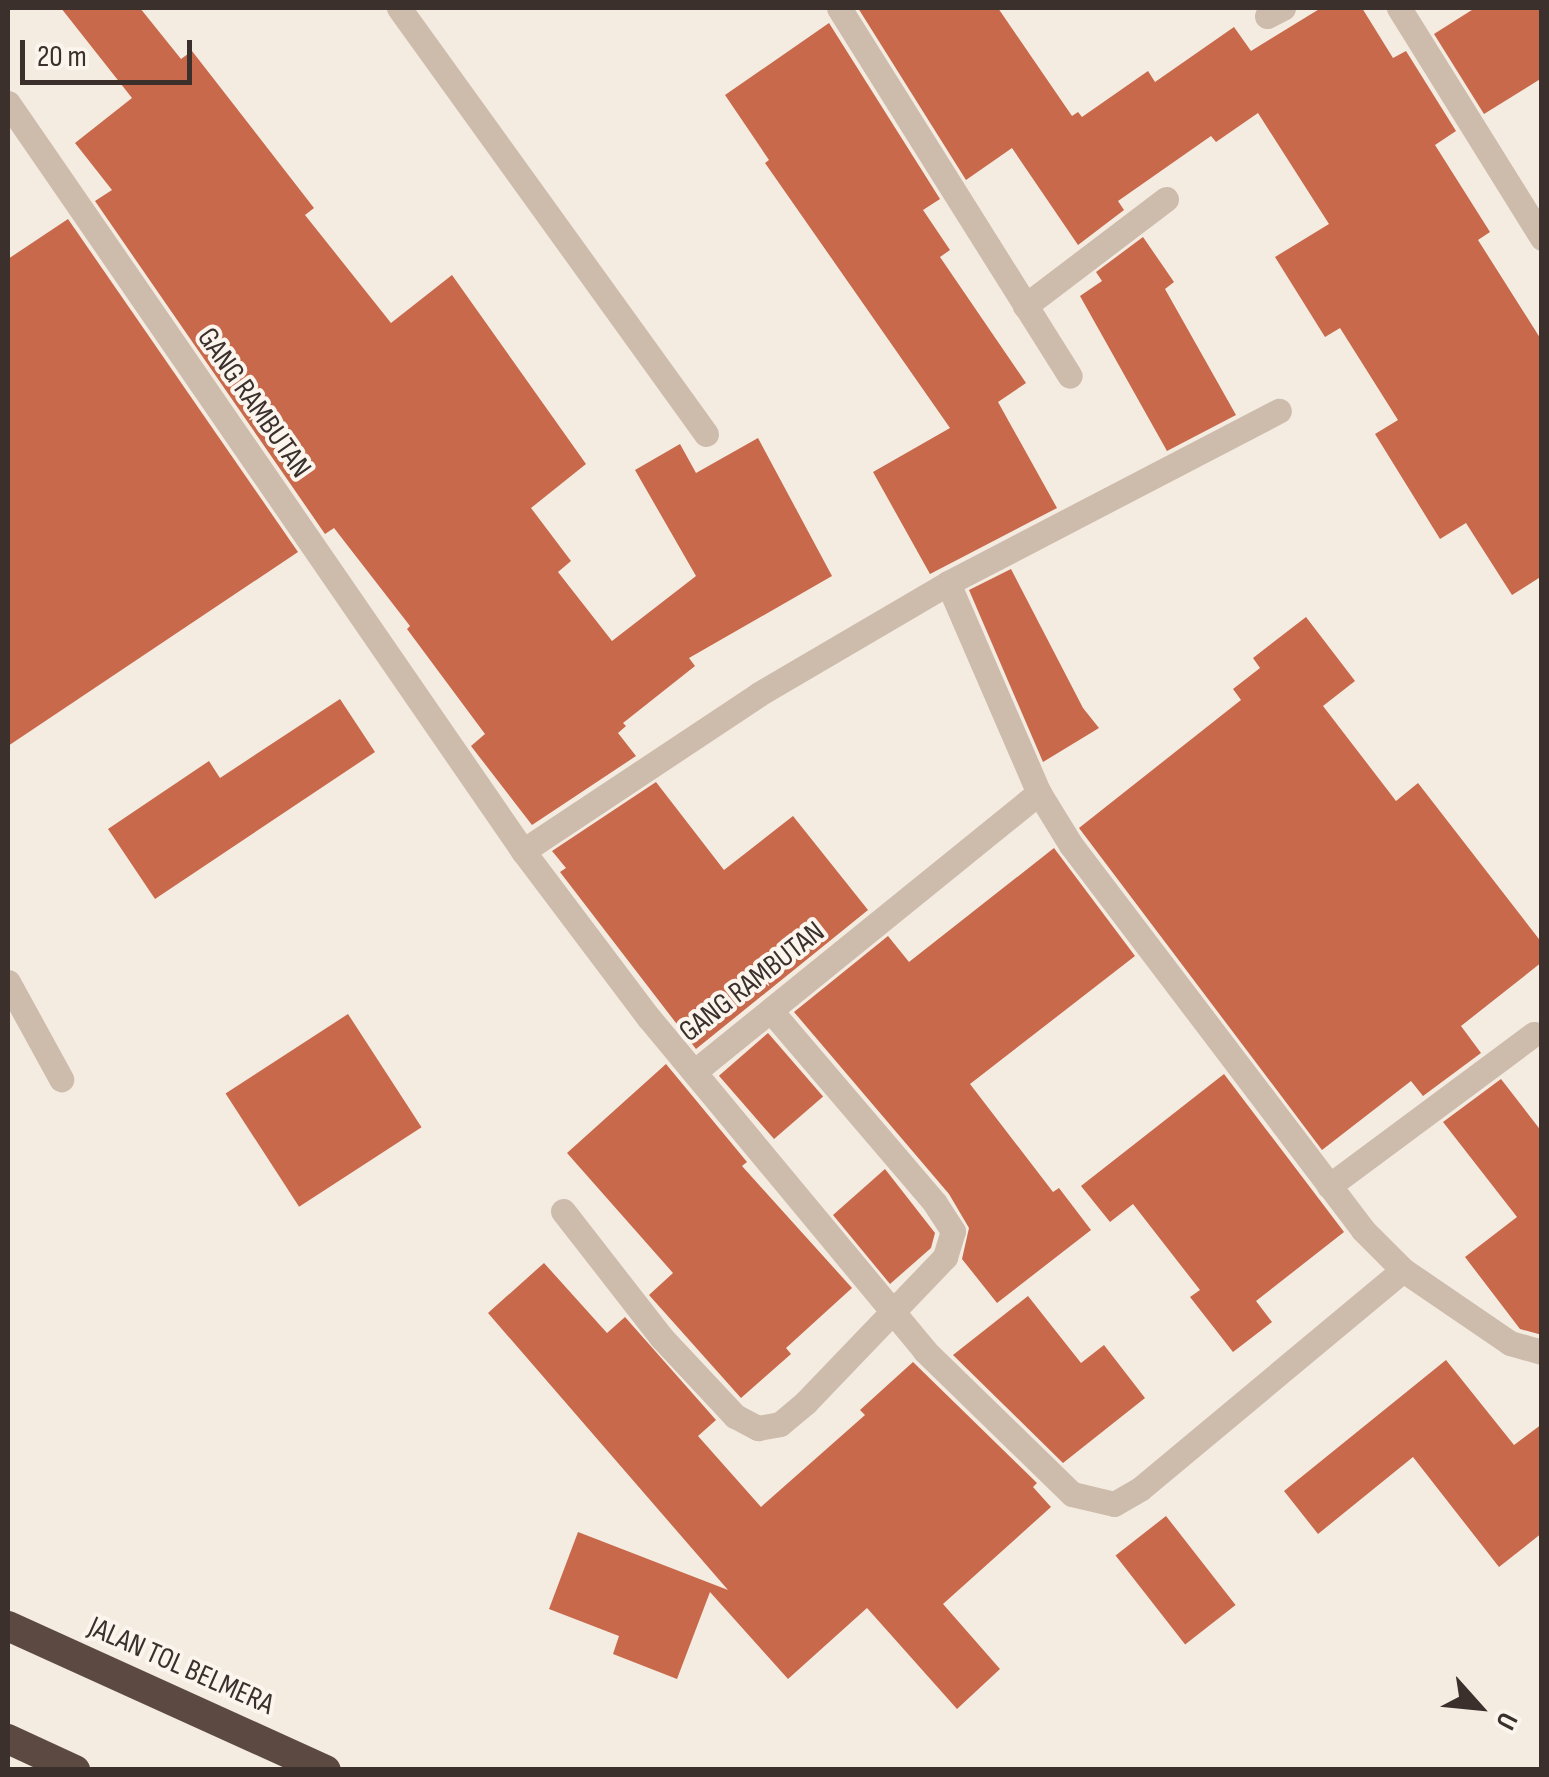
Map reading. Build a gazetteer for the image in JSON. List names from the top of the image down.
{
  "streets": {
    "highway": ["JALAN TOL BELMERA"],
    "street": ["GANG RAMBUTAN"]
  },
  "scale_bar": "20 m",
  "north": "bottom right"
}
